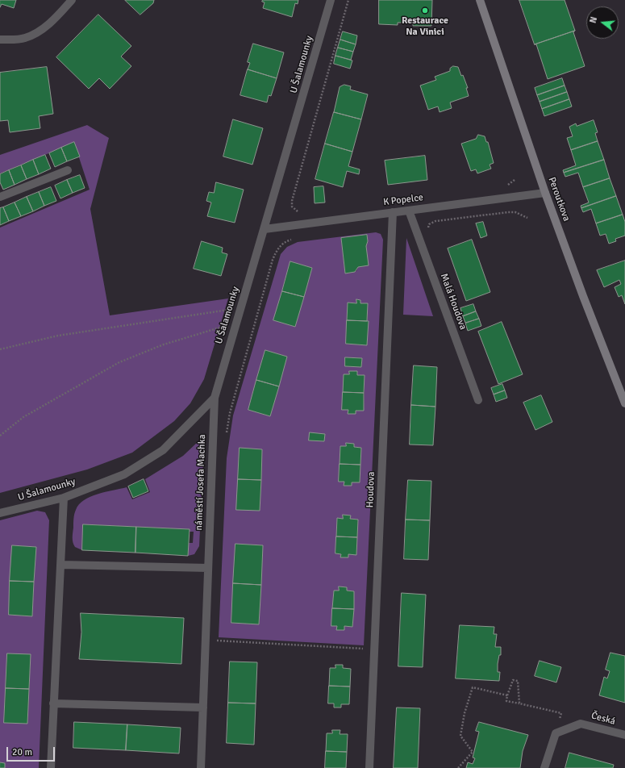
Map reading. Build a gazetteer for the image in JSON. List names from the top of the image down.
{
  "streets": {
    "street": [
      "U Šalamounky",
      "Peroutkova",
      "K Popelce",
      "Malá Houdova",
      "náměstí Josefa Machka",
      "Houdova",
      "Česká"
    ]
  },
  "crossings": [
    ["U Šalamounky", "K Popelce"],
    ["U Šalamounky", "náměstí Josefa Machka"],
    ["Peroutkova", "K Popelce"],
    ["K Popelce", "Malá Houdova"],
    ["K Popelce", "Houdova"]
  ],
  "places": ["Restaurace Na Vinici"],
  "scale_bar": "20 m",
  "north": "left"
}
